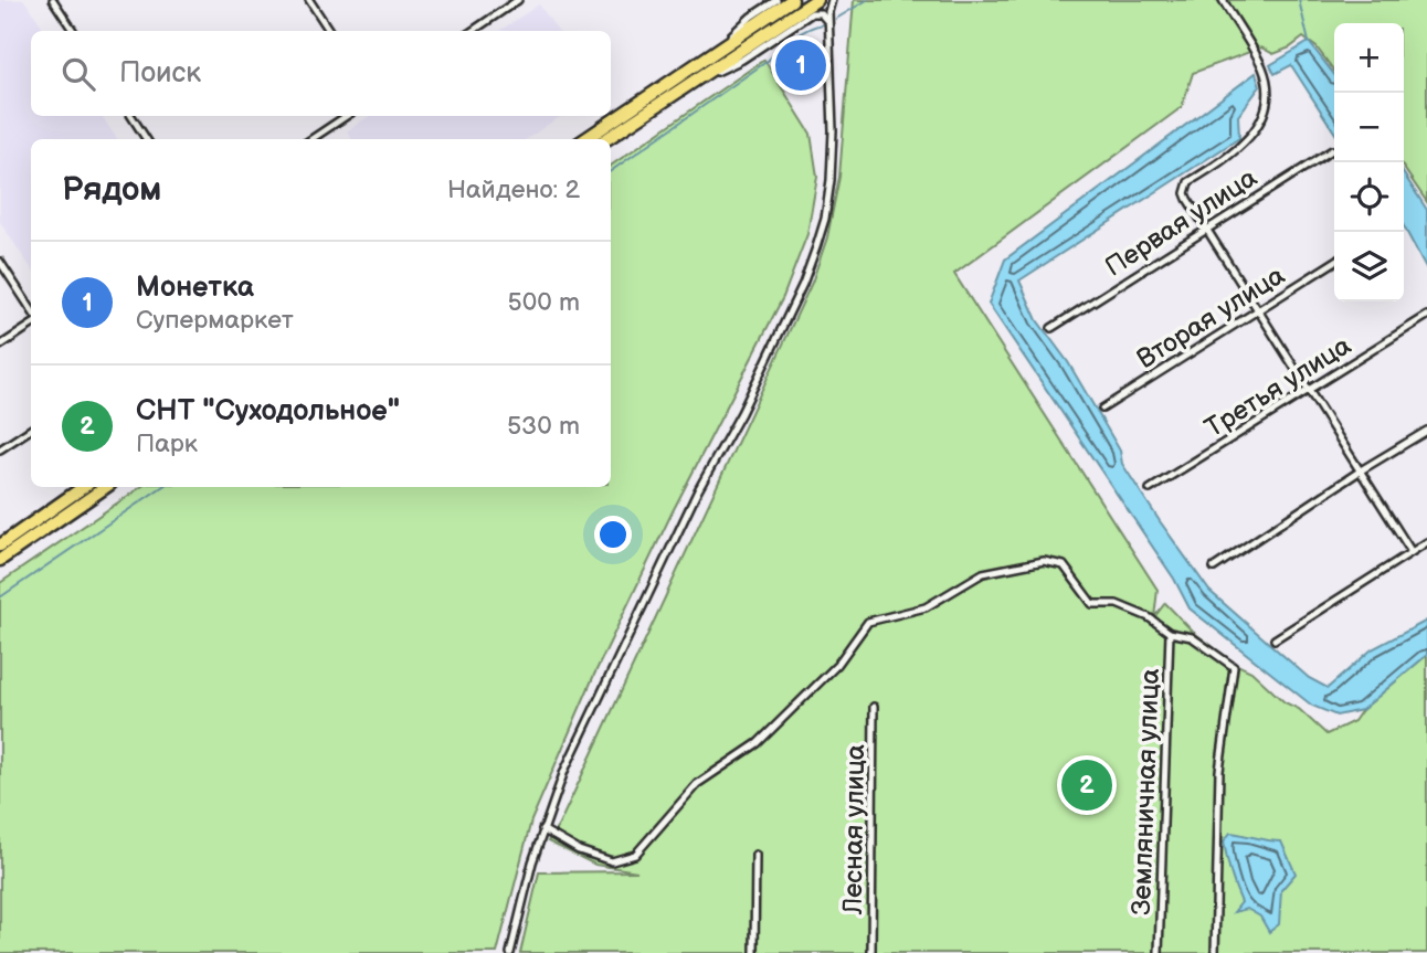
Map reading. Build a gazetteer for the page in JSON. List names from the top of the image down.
{
  "streets": {
    "street": [
      "Первая улица",
      "Вторая улица",
      "Третья улица",
      "Земляничная улица",
      "Лесная улица"
    ]
  },
  "page": {
    "map_buttons": ["+", "−"],
    "search": "Поиск",
    "pins": ["1", "2"],
    "heading": ["Рядом", "Найдено: 2"],
    "list": [
      {
        "mark": "1",
        "name": "Монетка",
        "note": "Супермаркет",
        "value": "500 m"
      },
      {
        "mark": "2",
        "name": "СНТ \"Суходольное\"",
        "note": "Парк",
        "value": "530 m"
      }
    ]
  }
}
